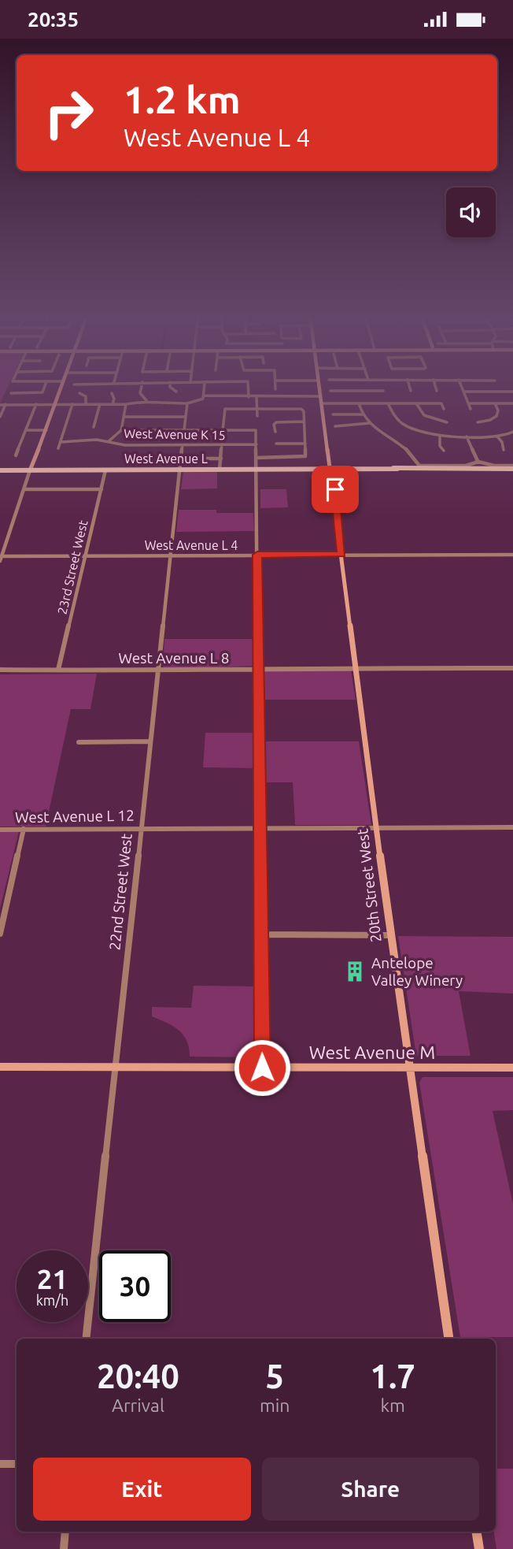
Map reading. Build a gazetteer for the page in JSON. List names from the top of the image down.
{
  "streets": {
    "main road": ["West Avenue L", "20th Street West", "West Avenue M"],
    "street": [
      "West Avenue K 15",
      "West Avenue L 4",
      "23rd Street West",
      "West Avenue L 8",
      "West Avenue L 12",
      "22nd Street West"
    ]
  },
  "crossings": [
    ["West Avenue K 15", "22nd Street West"],
    ["West Avenue L", "23rd Street West"],
    ["West Avenue L", "20th Street West"],
    ["West Avenue L", "22nd Street West"],
    ["West Avenue L 4", "23rd Street West"],
    ["West Avenue L 4", "20th Street West"],
    ["West Avenue L 4", "22nd Street West"],
    ["23rd Street West", "West Avenue L 8"],
    ["West Avenue L 8", "20th Street West"],
    ["West Avenue L 8", "22nd Street West"],
    ["West Avenue L 12", "20th Street West"],
    ["West Avenue L 12", "22nd Street West"],
    ["20th Street West", "West Avenue M"],
    ["22nd Street West", "West Avenue M"]
  ],
  "places": {
    "building": ["Antelope Valley Winery"]
  },
  "page": {
    "status": "20:35",
    "turn": ["1.2 km", "West Avenue L 4"],
    "speed": "21 km/h",
    "limit": "30",
    "eta": [
      "20:40",
      "Arrival",
      "5",
      "min",
      "1.7",
      "km"
    ],
    "buttons": ["Exit", "Share"]
  }
}
